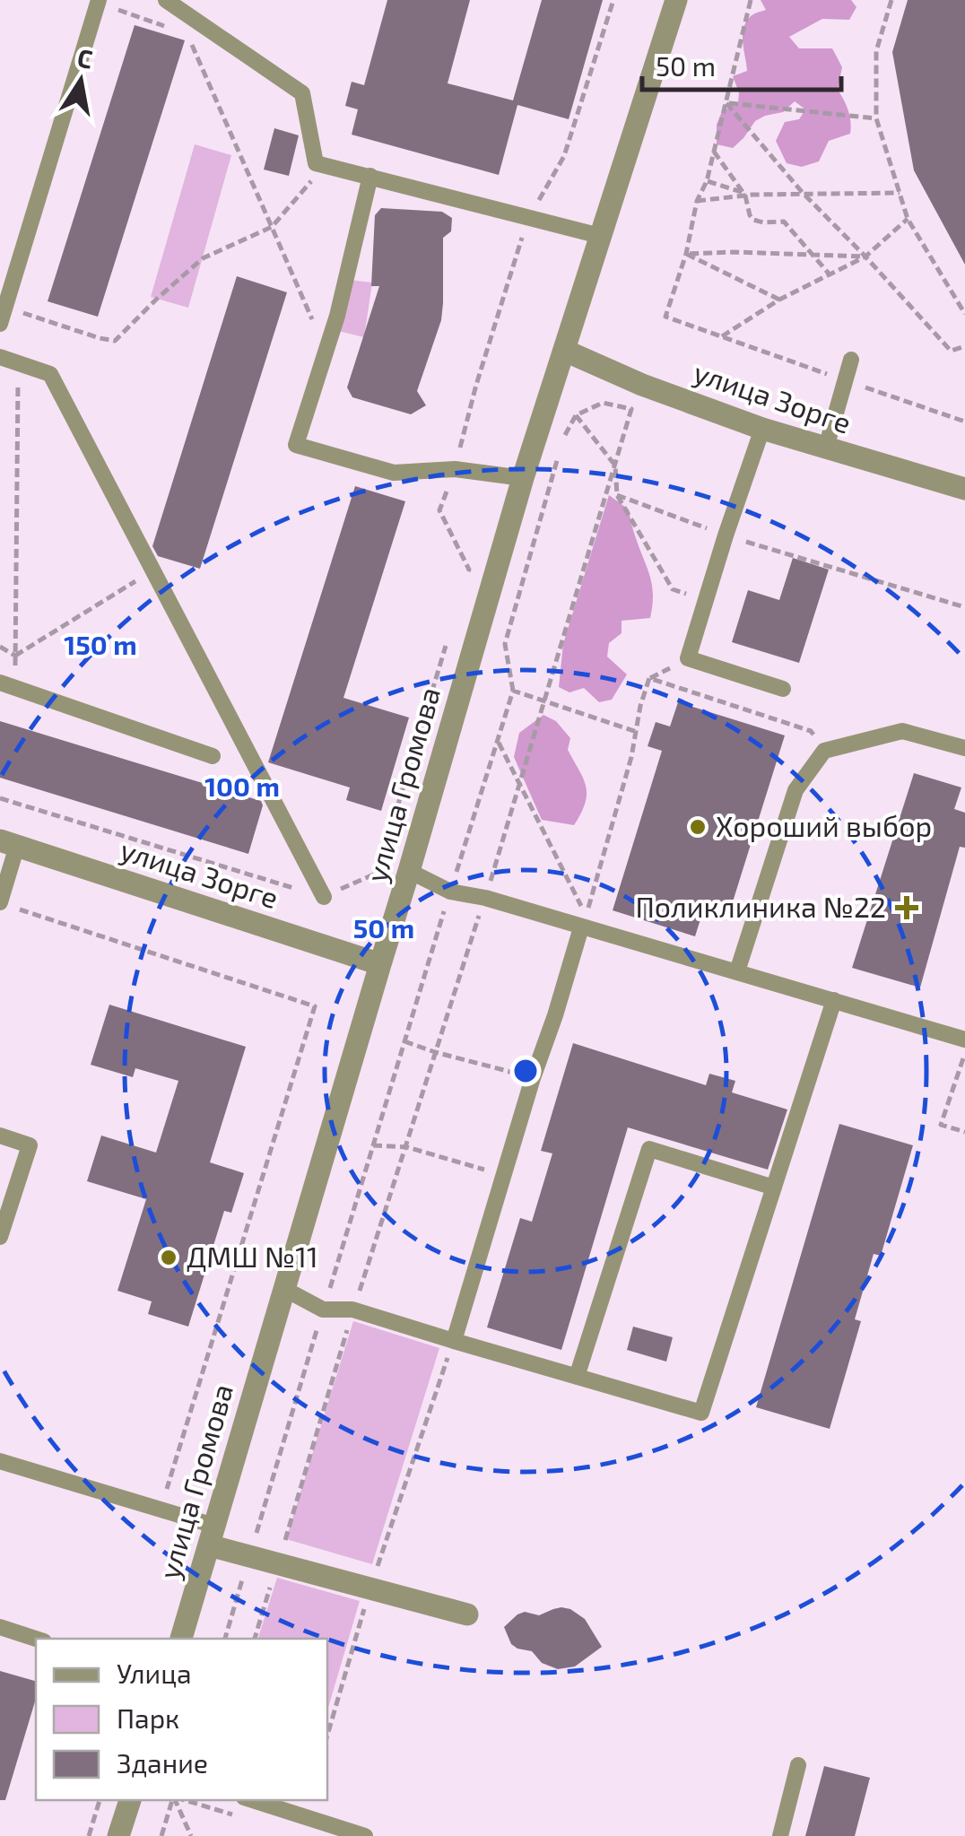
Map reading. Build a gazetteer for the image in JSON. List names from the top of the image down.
{
  "streets": {
    "street": ["улица Зорге", "улица Громова"]
  },
  "crossings": [
    ["улица Зорге", "улица Громова"]
  ],
  "places": {
    "other": ["Хороший выбор", "ДМШ №11"],
    "health": ["Поликлиника №22"]
  },
  "legend": ["Улица", "Парк", "Здание"],
  "scale_bar": "50 m",
  "north": "top",
  "rings": ["150 m", "100 m", "50 m"]
}
